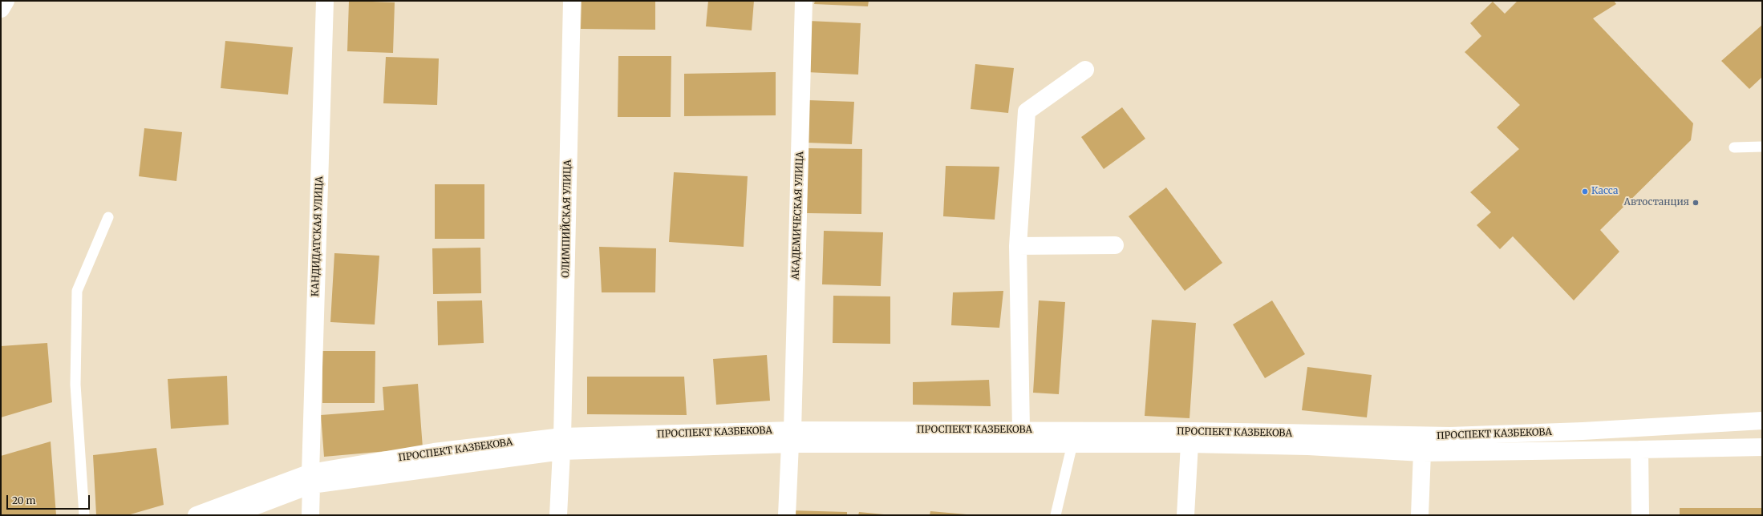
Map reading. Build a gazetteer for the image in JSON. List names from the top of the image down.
{
  "streets": {
    "main road": [
      "АКАДЕМИЧЕСКАЯ УЛИЦА",
      "ОЛИМПИЙСКАЯ УЛИЦА",
      "КАНДИДАТСКАЯ УЛИЦА",
      "ПРОСПЕКТ КАЗБЕКОВА"
    ]
  },
  "crossings": [
    ["АКАДЕМИЧЕСКАЯ УЛИЦА", "ПРОСПЕКТ КАЗБЕКОВА"],
    ["ОЛИМПИЙСКАЯ УЛИЦА", "ПРОСПЕКТ КАЗБЕКОВА"],
    ["КАНДИДАТСКАЯ УЛИЦА", "ПРОСПЕКТ КАЗБЕКОВА"]
  ],
  "places": ["Касса", "Автостанция"],
  "scale_bar": "20 m"
}
